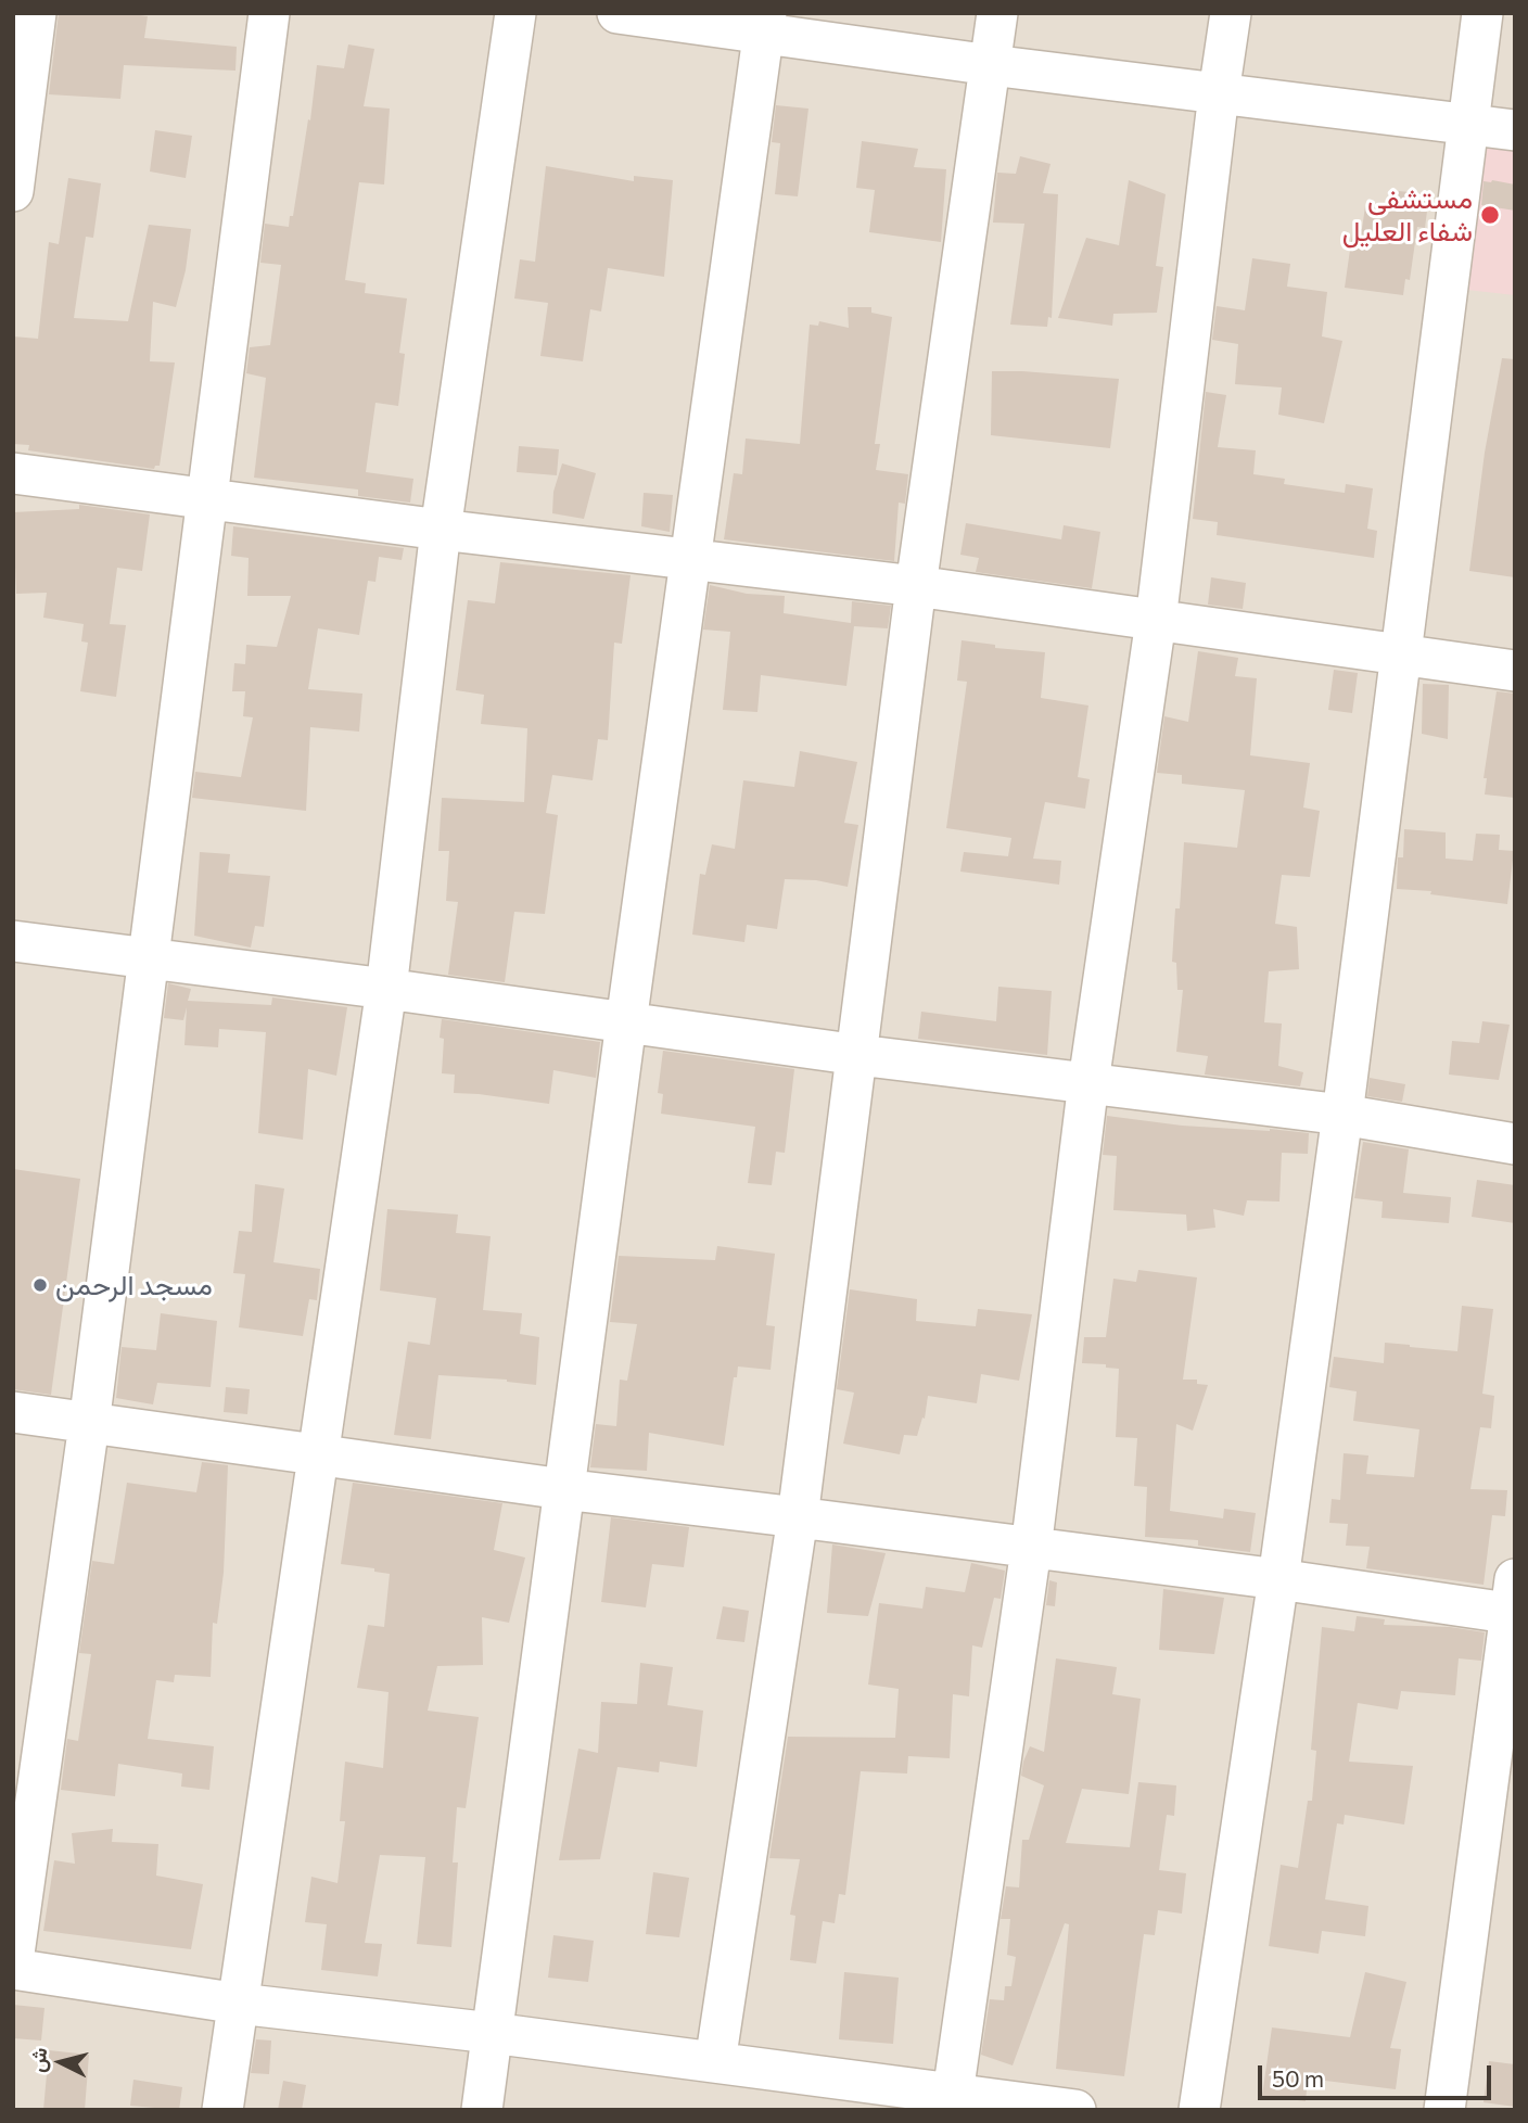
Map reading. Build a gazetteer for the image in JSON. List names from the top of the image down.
{
  "places": ["مستشفى شفاء العليل", "مسجد الرحمن"],
  "scale_bar": "50 m",
  "north": "left"
}
